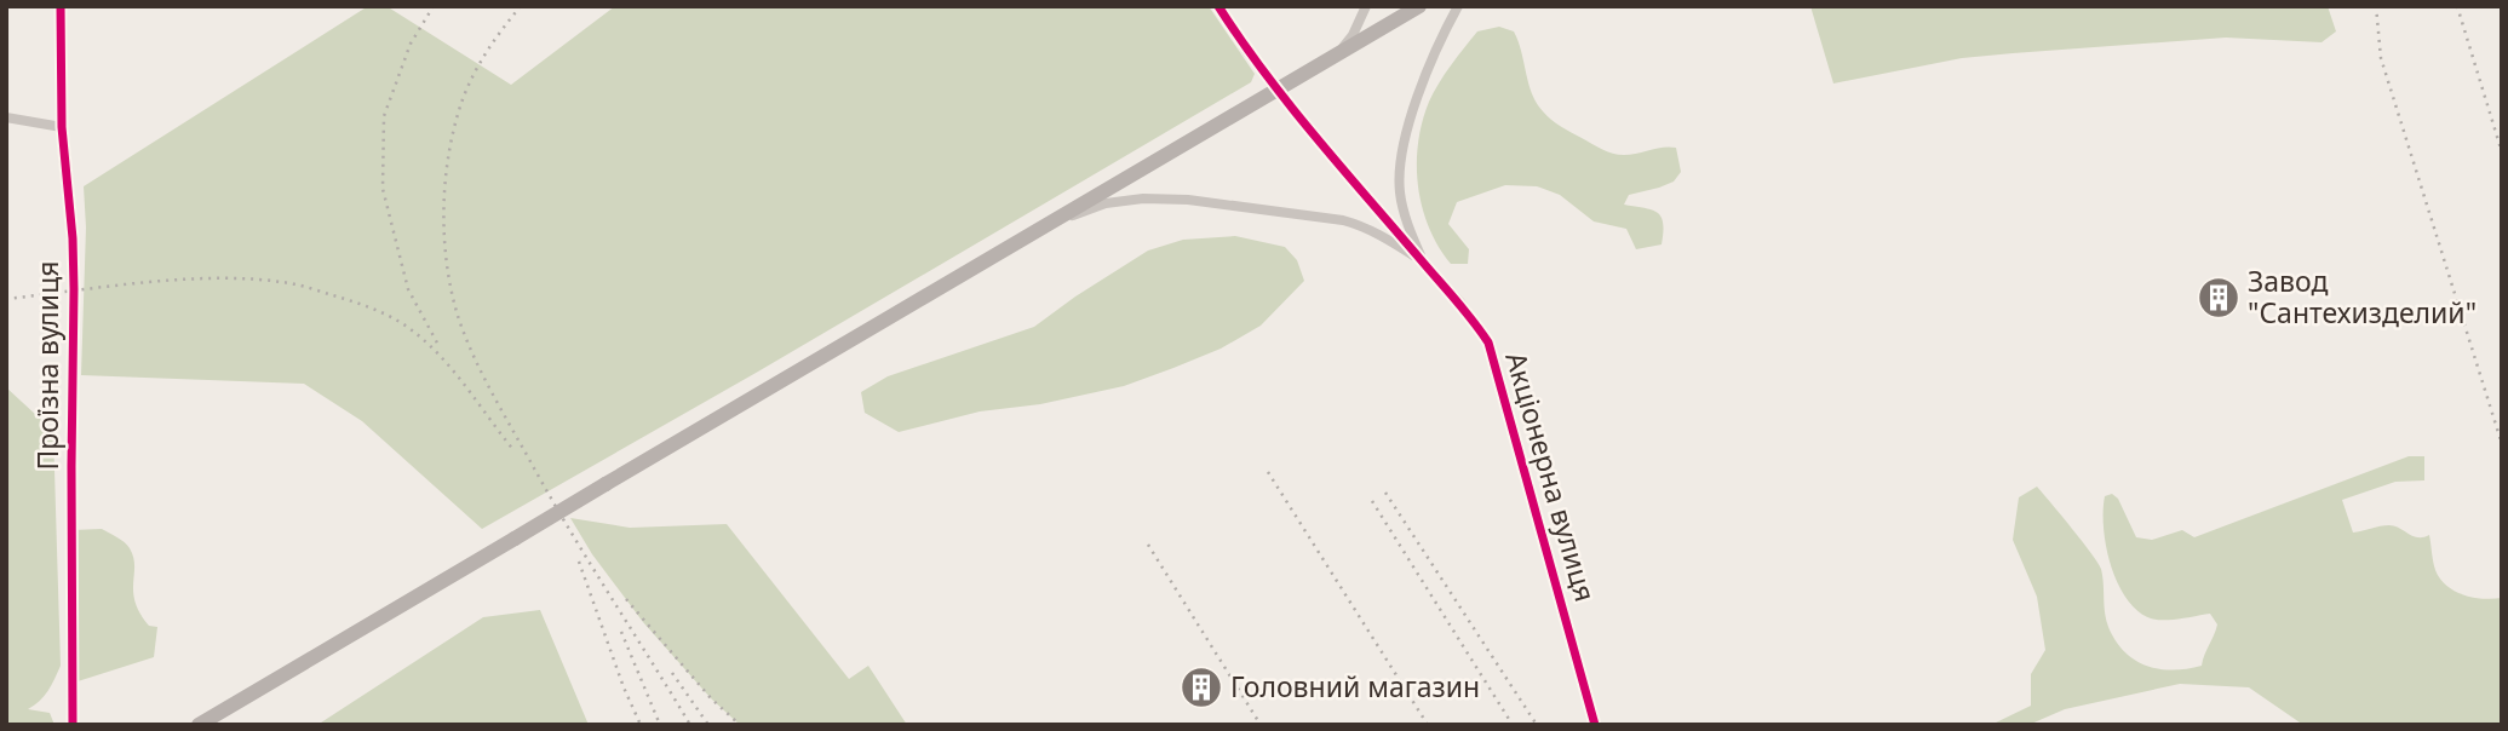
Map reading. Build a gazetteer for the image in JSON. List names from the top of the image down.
{
  "streets": {
    "street": ["Проїзна вулиця", "Акціонерна вулиця"]
  },
  "places": {
    "building": ["Завод \"Сантехизделий\"", "Головний магазин"]
  }
}
